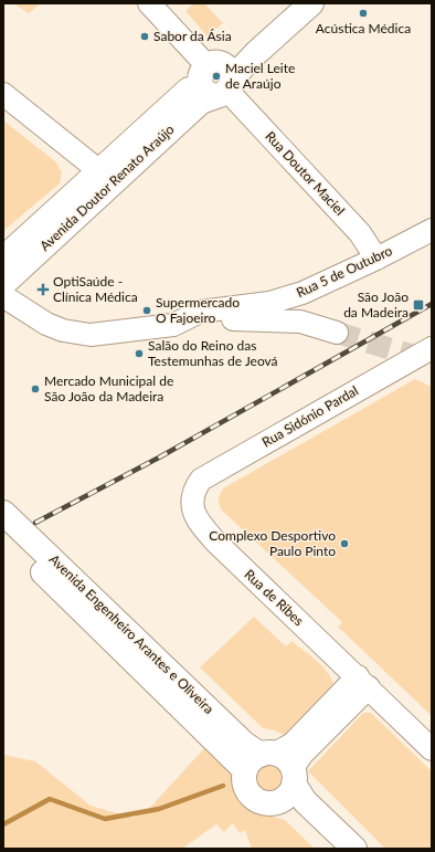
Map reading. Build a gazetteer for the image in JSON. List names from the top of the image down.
{
  "streets": {
    "main road": ["Avenida Doutor Renato Araújo", "Avenida Engenheiro Arantes e Oliveira"],
    "street": [
      "Rua Doutor Maciel",
      "Rua 5 de Outubro",
      "Rua Sidónio Pardal",
      "Rua de Ribes"
    ]
  },
  "crossings": [
    ["Rua Doutor Maciel", "Avenida Doutor Renato Araújo"],
    ["Rua Doutor Maciel", "Rua 5 de Outubro"],
    ["Rua Sidónio Pardal", "Rua de Ribes"]
  ],
  "places": {
    "other": [
      "Acústica Médica",
      "Sabor da Ásia",
      "Maciel Leite de Araújo",
      "Supermercado O Fajoeiro",
      "Salão do Reino das Testemunhas de Jeová",
      "Mercado Municipal de São João da Madeira",
      "Complexo Desportivo Paulo Pinto"
    ],
    "health": ["OptiSaúde - Clínica Médica"],
    "transit": ["São João da Madeira"]
  }
}
